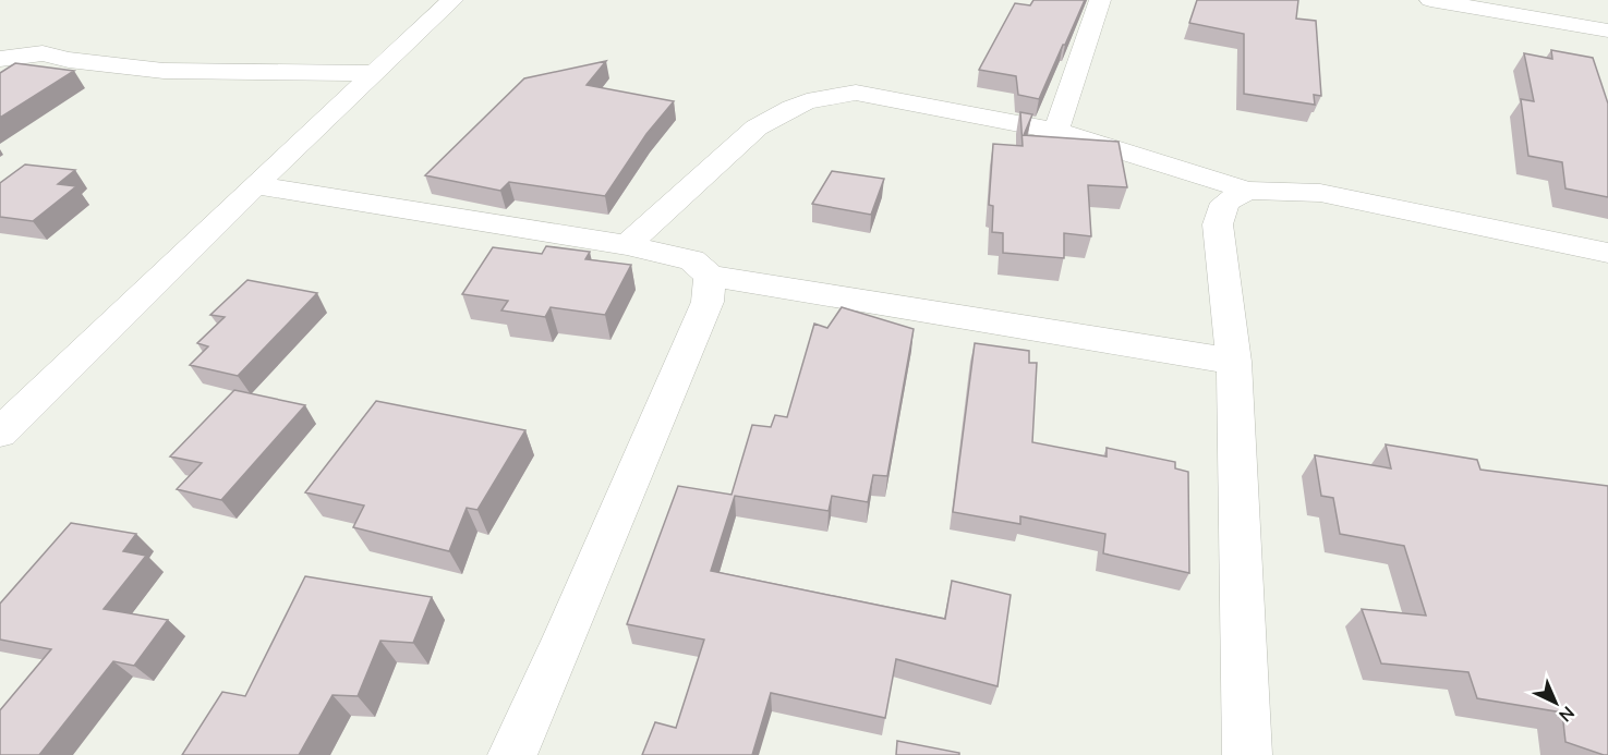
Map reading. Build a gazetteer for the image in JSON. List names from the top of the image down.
{
  "north": "bottom right"
}
